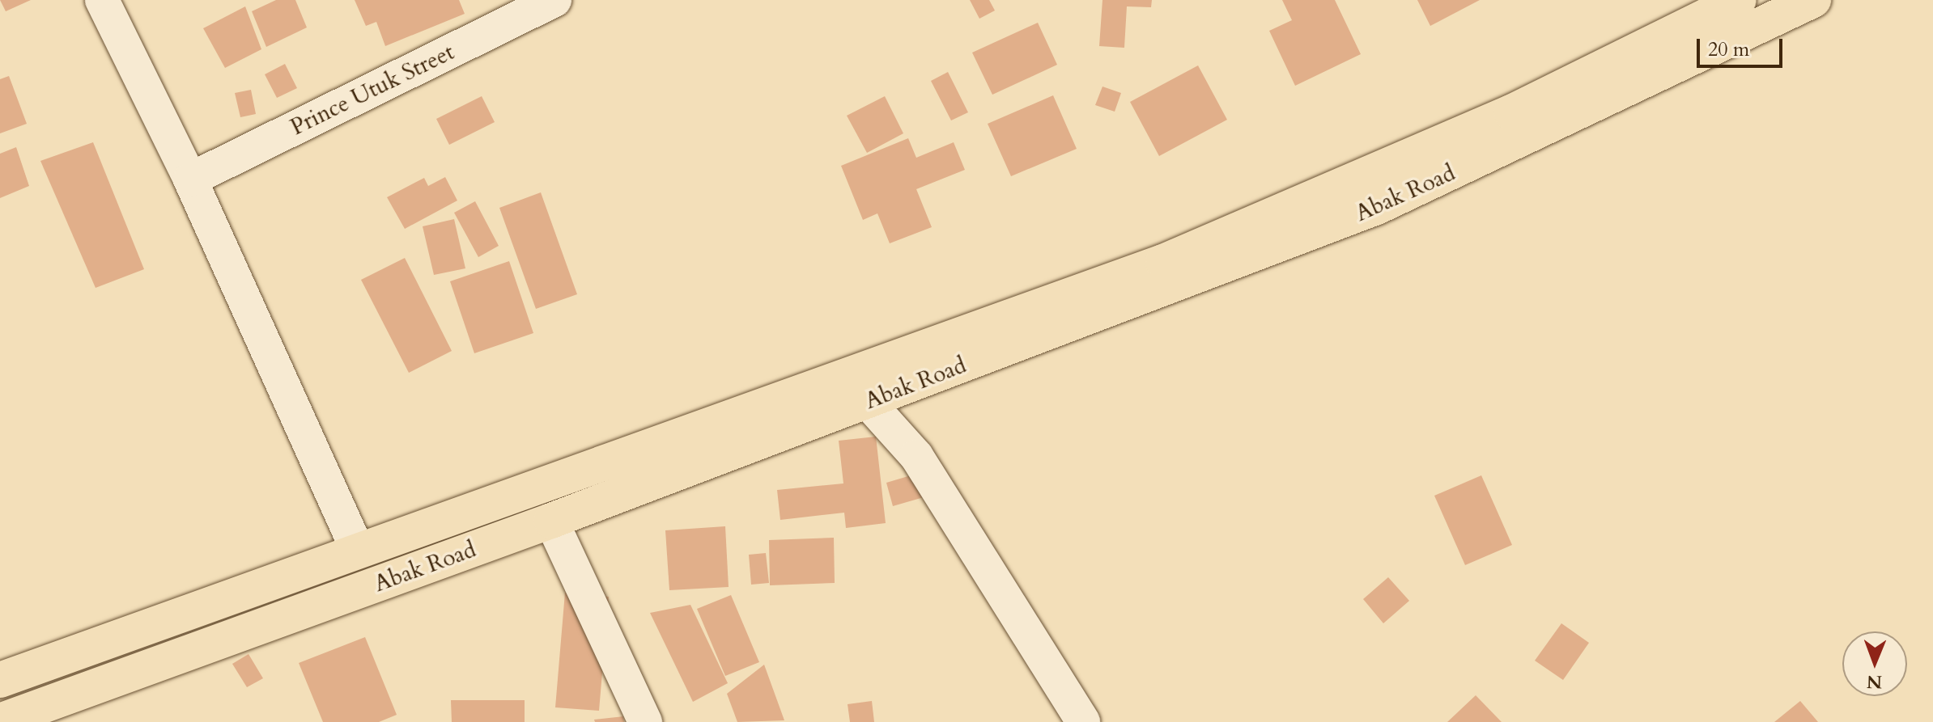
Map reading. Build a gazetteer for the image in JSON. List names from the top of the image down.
{
  "streets": {
    "highway": ["Abak Road"],
    "street": ["Prince Utuk Street"]
  },
  "scale_bar": "20 m",
  "north": "bottom"
}
